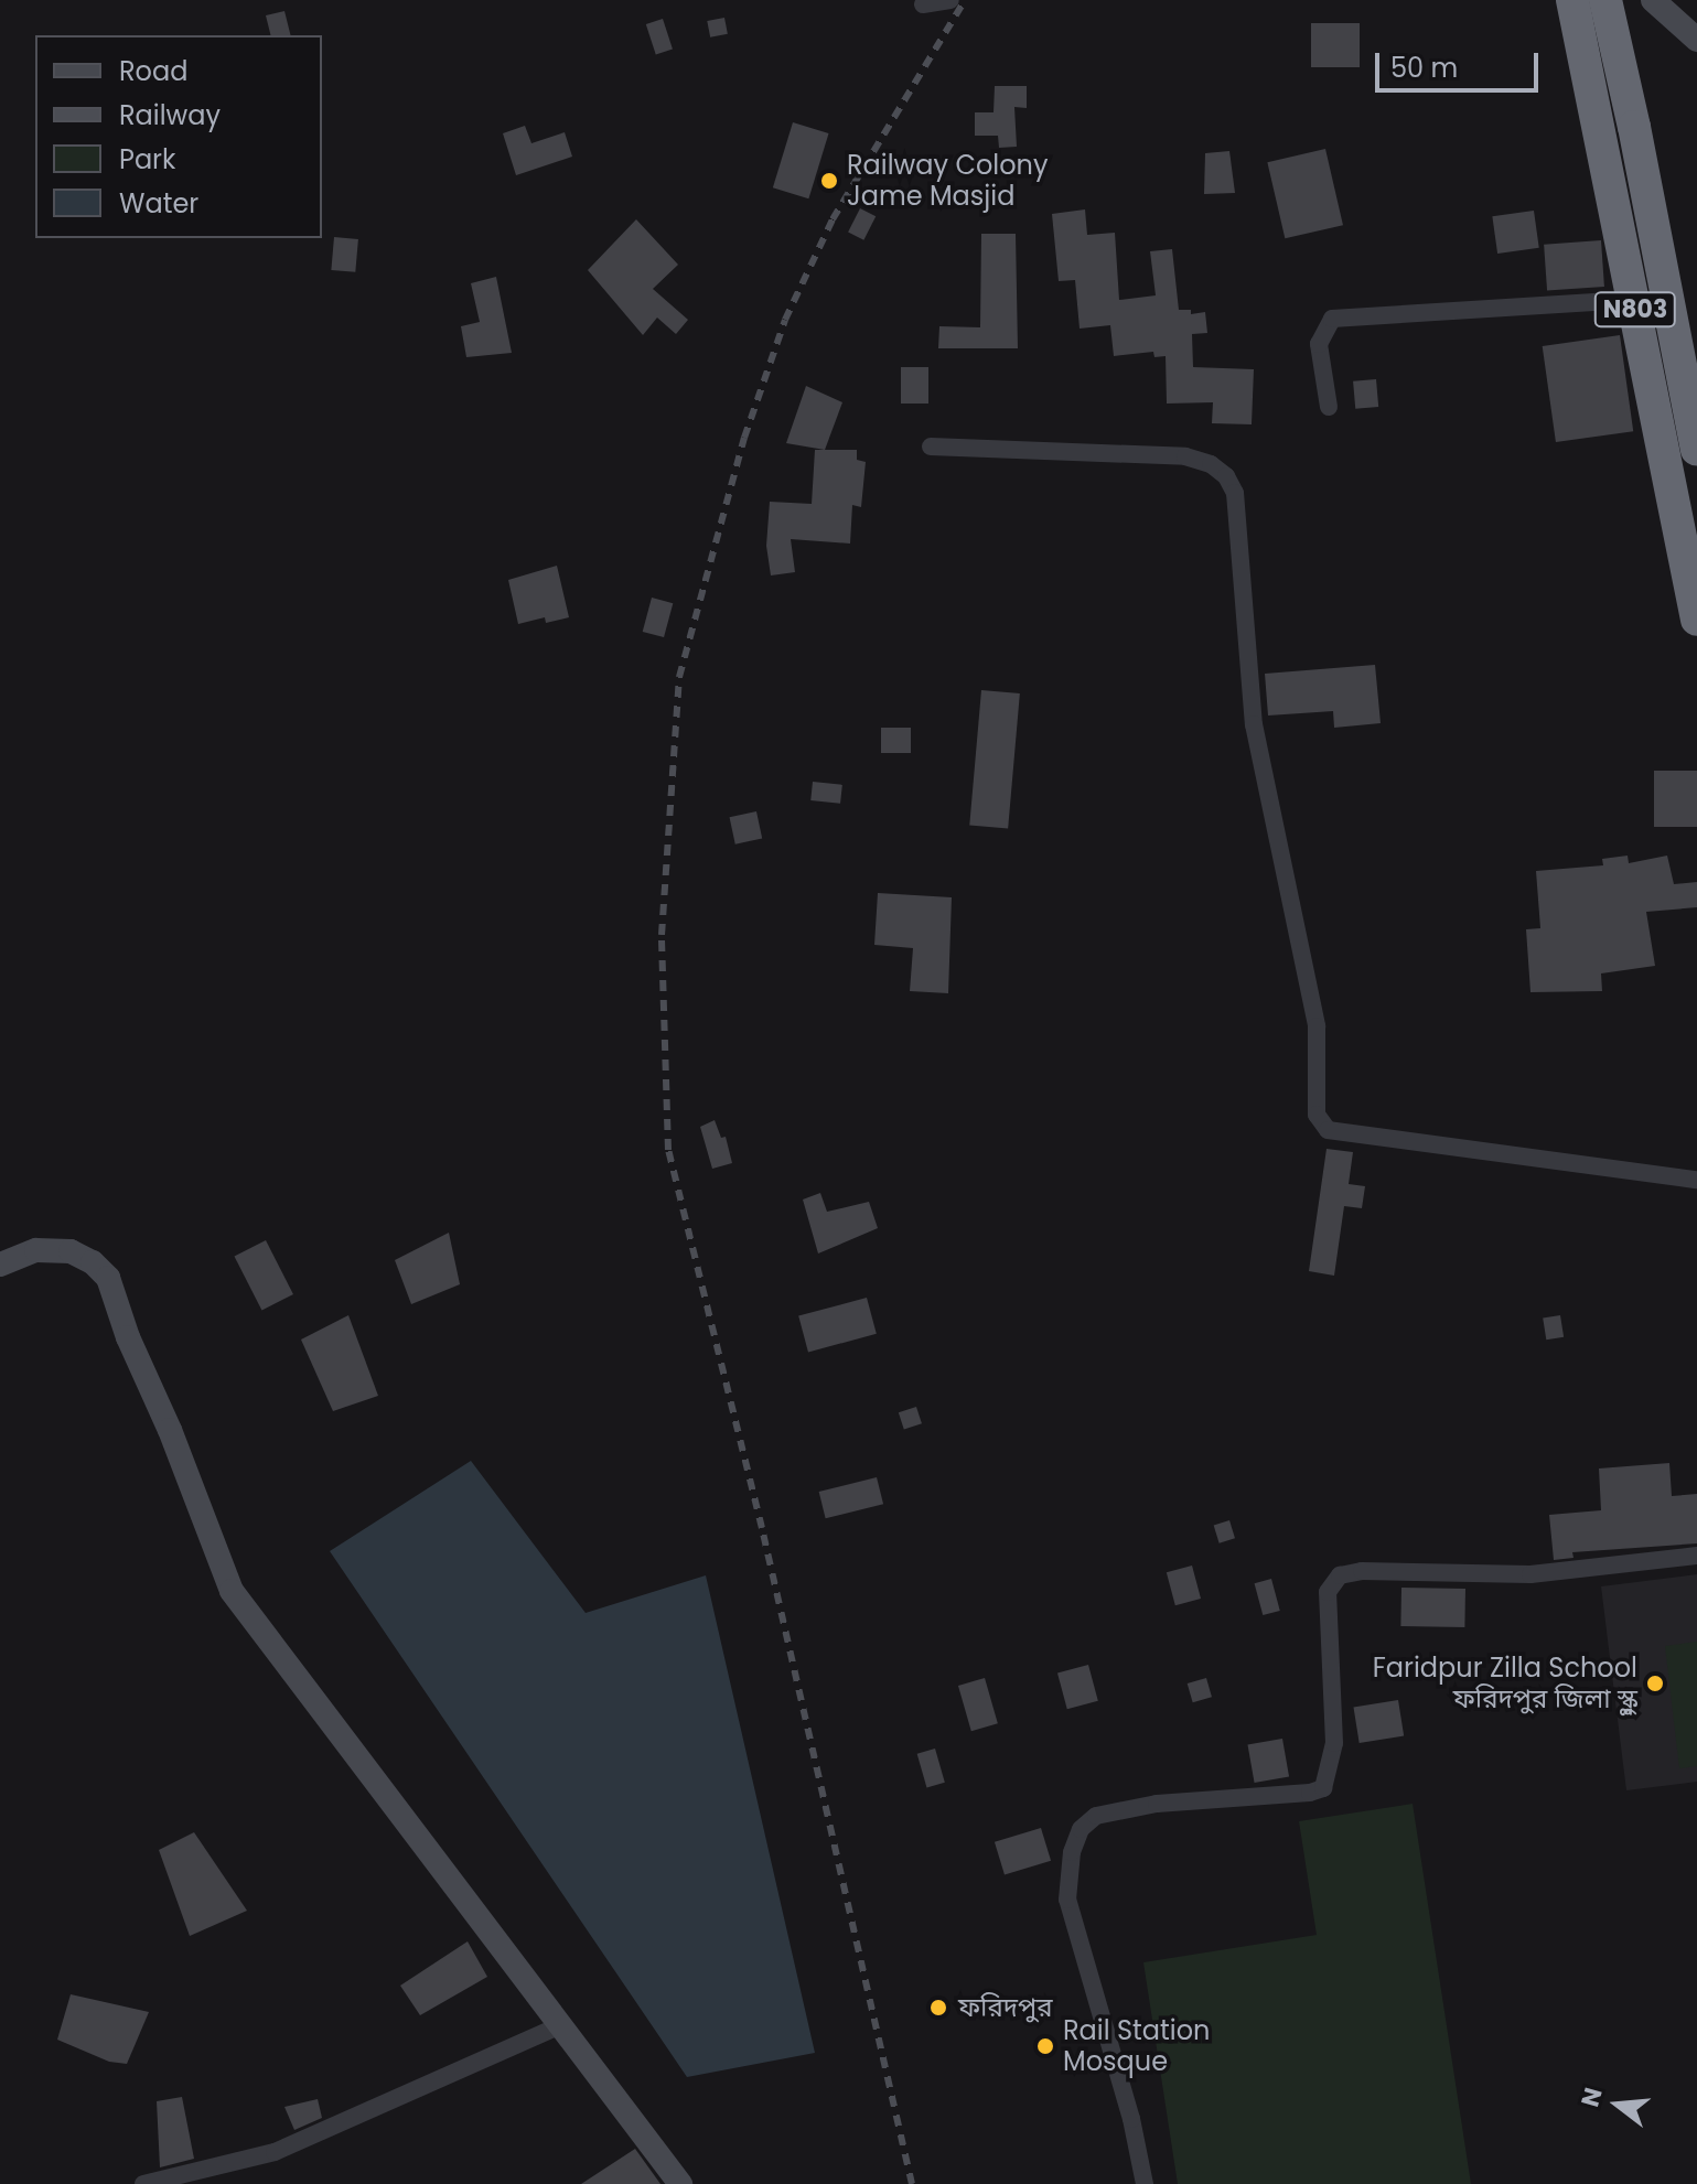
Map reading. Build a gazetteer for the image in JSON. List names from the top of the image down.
{
  "streets": {
    "highway": ["N803"]
  },
  "places": [
    "Railway Colony Jame Masjid",
    "Faridpur Zilla School ফরিদপুর জিলা স্কুল",
    "ফরিদপুর",
    "Rail Station Mosque"
  ],
  "legend": [
    "Road",
    "Railway",
    "Park",
    "Water"
  ],
  "scale_bar": "50 m",
  "north": "left"
}
